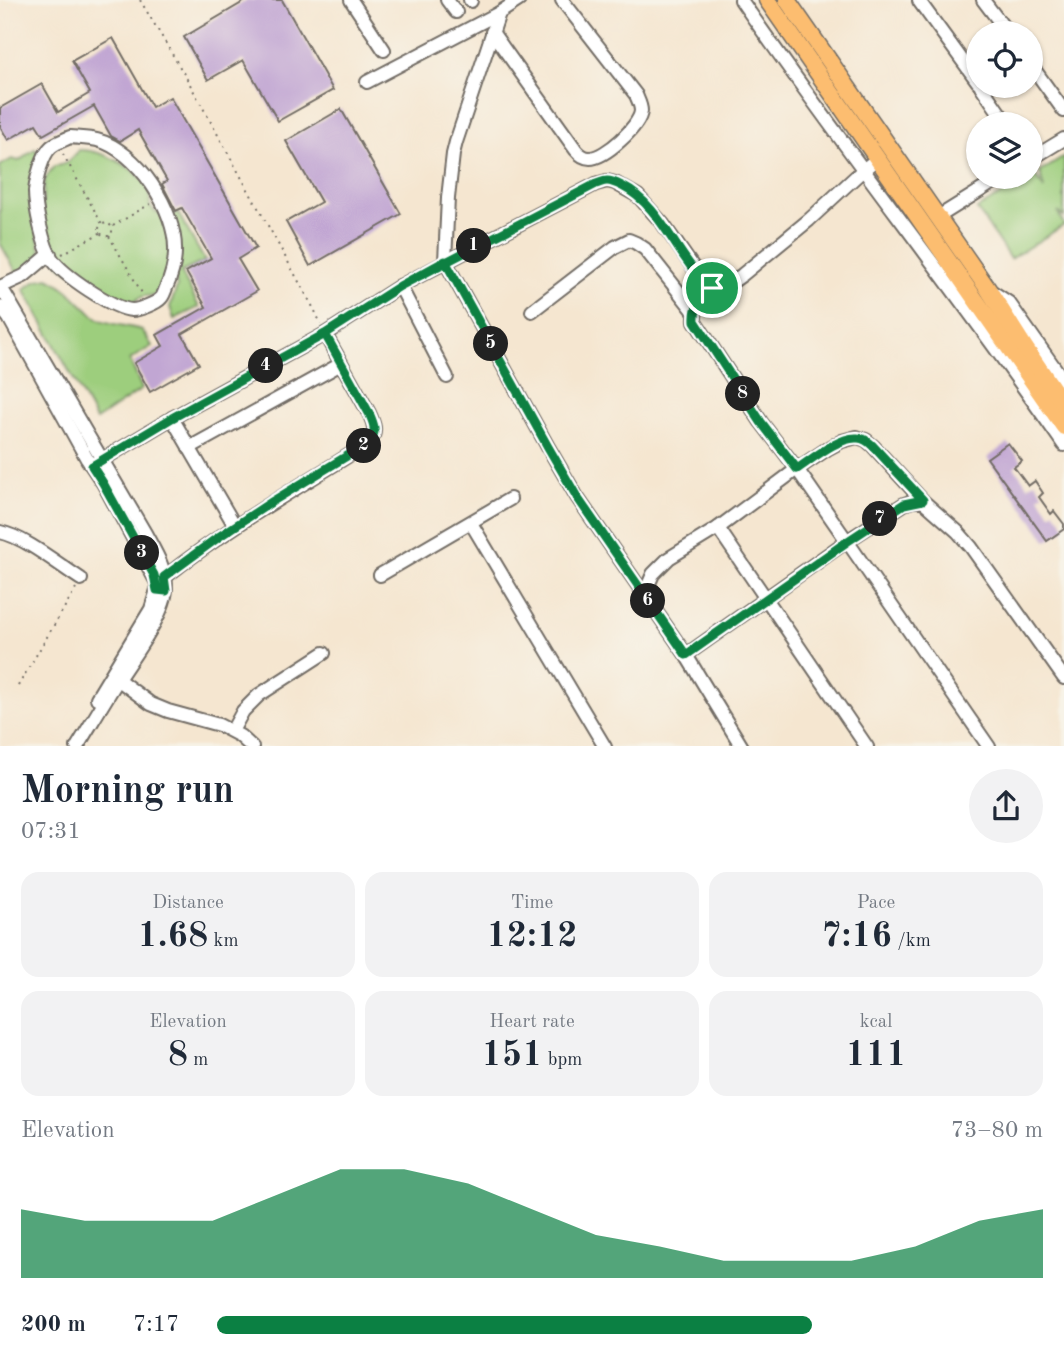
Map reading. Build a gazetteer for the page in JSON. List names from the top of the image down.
{
  "page": {
    "pins": [
      "1",
      "5",
      "4",
      "8",
      "2",
      "7",
      "3",
      "6"
    ],
    "heading": ["Morning run", "07:31"],
    "stats": [
      ["Distance", "1.68 km"],
      ["Time", "12:12"],
      ["Pace", "7:16 /km"],
      ["Elevation", "8 m"],
      ["Heart rate", "151 bpm"],
      ["kcal", "111"]
    ],
    "chart": ["Elevation", "73–80 m"],
    "list": [
      {
        "name": "200 m",
        "note": "7:17"
      }
    ]
  }
}
